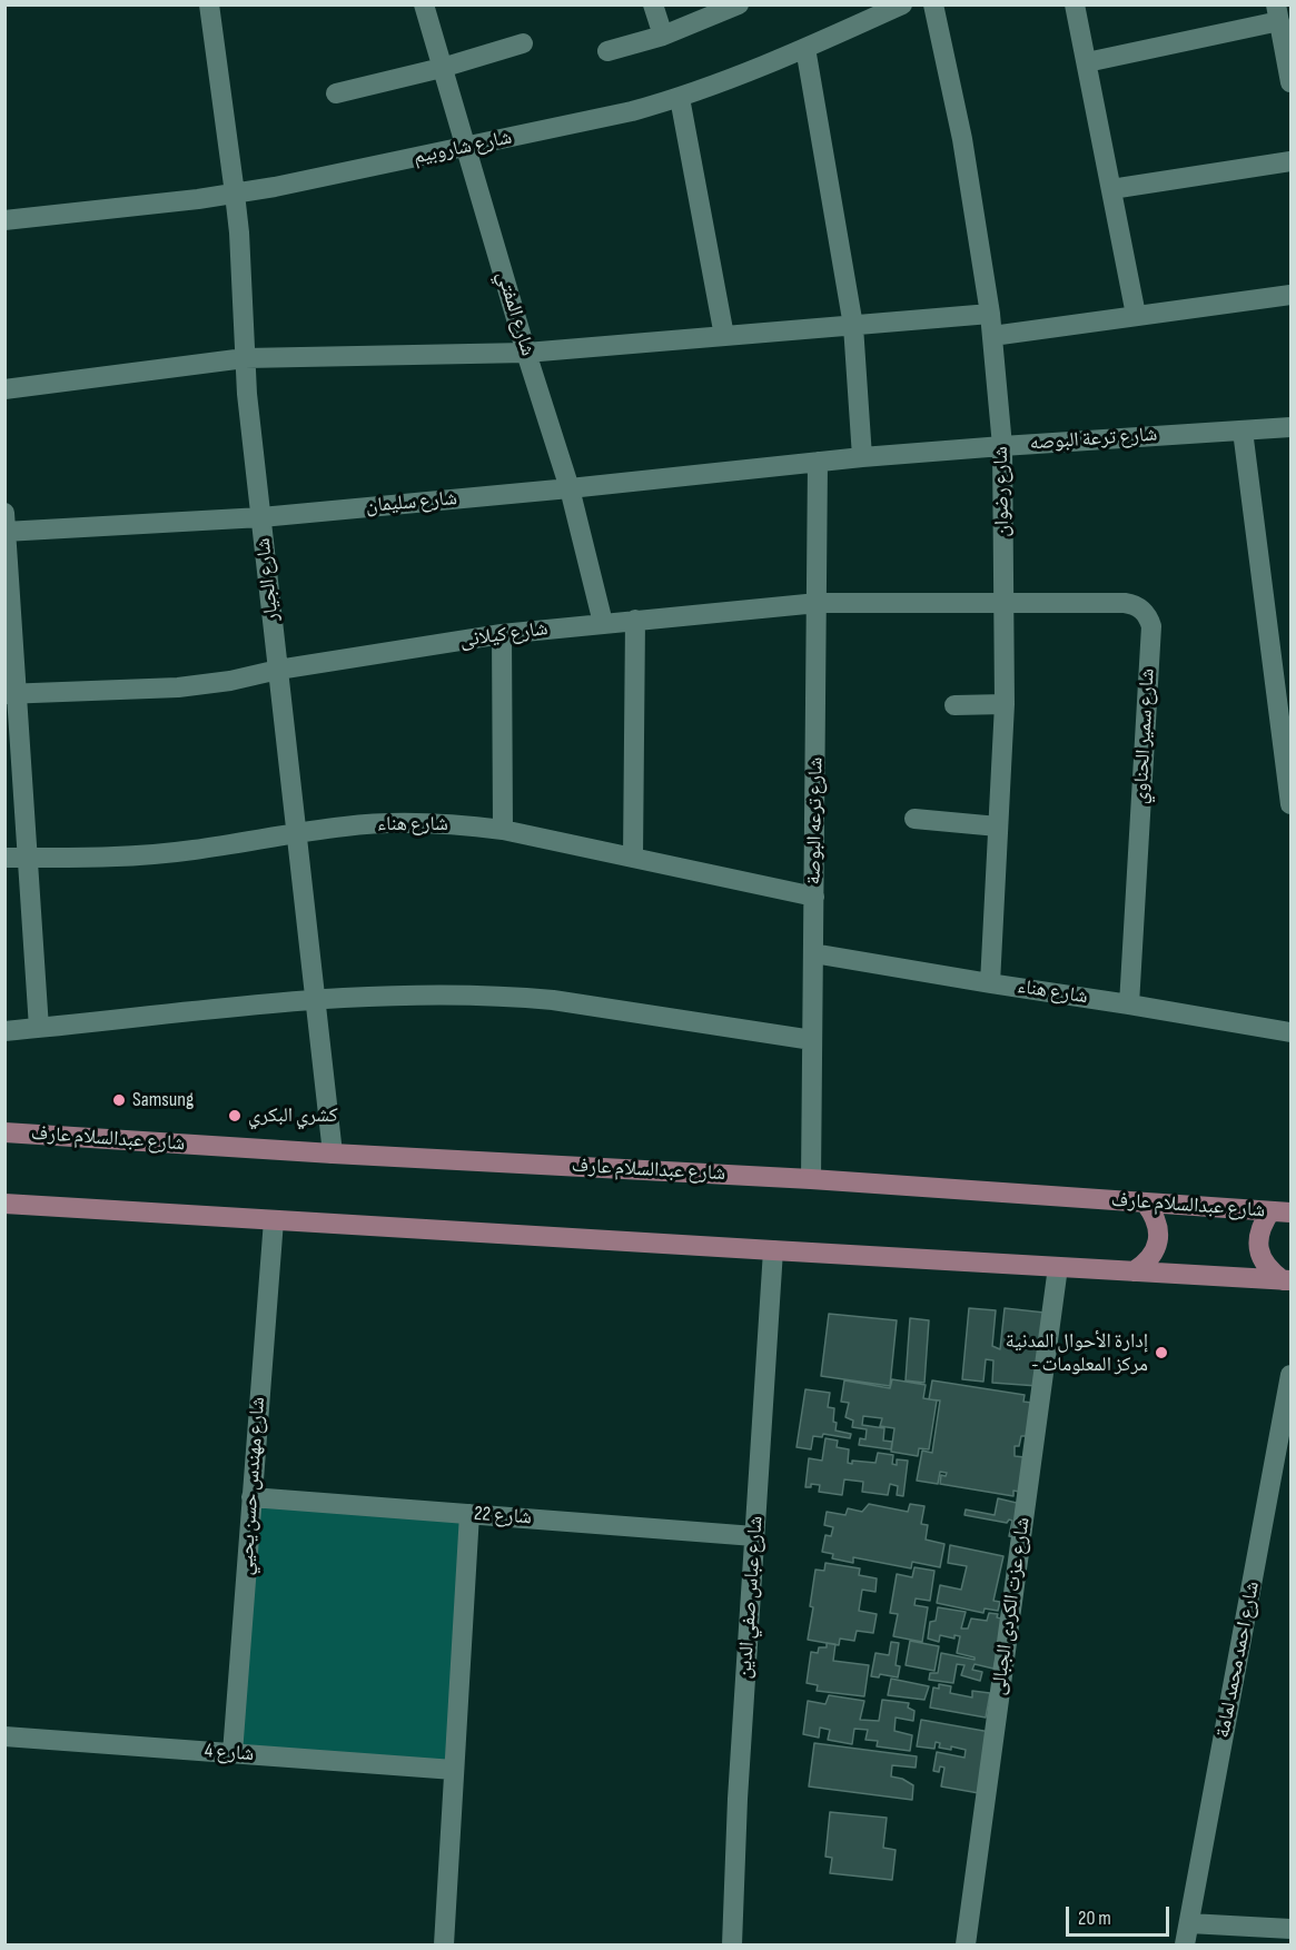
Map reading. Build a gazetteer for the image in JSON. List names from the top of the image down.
{
  "streets": {
    "main road": ["شارع عبدالسلام عارف"],
    "street": [
      "شارع شاروبيم",
      "شارع المفتي",
      "شارع ترعة البوصه",
      "شارع رضوان",
      "شارع سليمان",
      "شارع الجيار",
      "شارع كيلانى",
      "شارع سمير الحناوي",
      "شارع ترعه البوصة",
      "شارع هناء",
      "شارع مهندس حسن يحيي",
      "شارع 22",
      "شارع عباس صفي الدين",
      "شارع عزت الكردى الجبالى",
      "شارع احمد محمد لمامة",
      "شارع 4"
    ]
  },
  "crossings": [
    ["شارع شاروبيم", "شارع المفتي"],
    ["شارع شاروبيم", "شارع الجيار"],
    ["شارع المفتي", "شارع سليمان"],
    ["شارع المفتي", "شارع كيلانى"],
    ["شارع ترعة البوصه", "شارع رضوان"],
    ["شارع ترعة البوصه", "شارع سليمان"],
    ["شارع ترعة البوصه", "شارع ترعه البوصة"],
    ["شارع رضوان", "شارع كيلانى"],
    ["شارع رضوان", "شارع سمير الحناوي"],
    ["شارع رضوان", "شارع هناء"],
    ["شارع سليمان", "شارع الجيار"],
    ["شارع سليمان", "شارع ترعه البوصة"],
    ["شارع الجيار", "شارع كيلانى"],
    ["شارع الجيار", "شارع هناء"],
    ["شارع الجيار", "شارع عبدالسلام عارف"],
    ["شارع كيلانى", "شارع سمير الحناوي"],
    ["شارع كيلانى", "شارع ترعه البوصة"],
    ["شارع سمير الحناوي", "شارع هناء"],
    ["شارع ترعه البوصة", "شارع هناء"],
    ["شارع ترعه البوصة", "شارع عبدالسلام عارف"],
    ["شارع مهندس حسن يحيي", "شارع 22"],
    ["شارع مهندس حسن يحيي", "شارع 4"],
    ["شارع 22", "شارع عباس صفي الدين"]
  ],
  "places": ["Samsung", "كشري البكري", "إدارة الأحوال المدنية - مركز المعلومات"],
  "scale_bar": "20 m"
}
